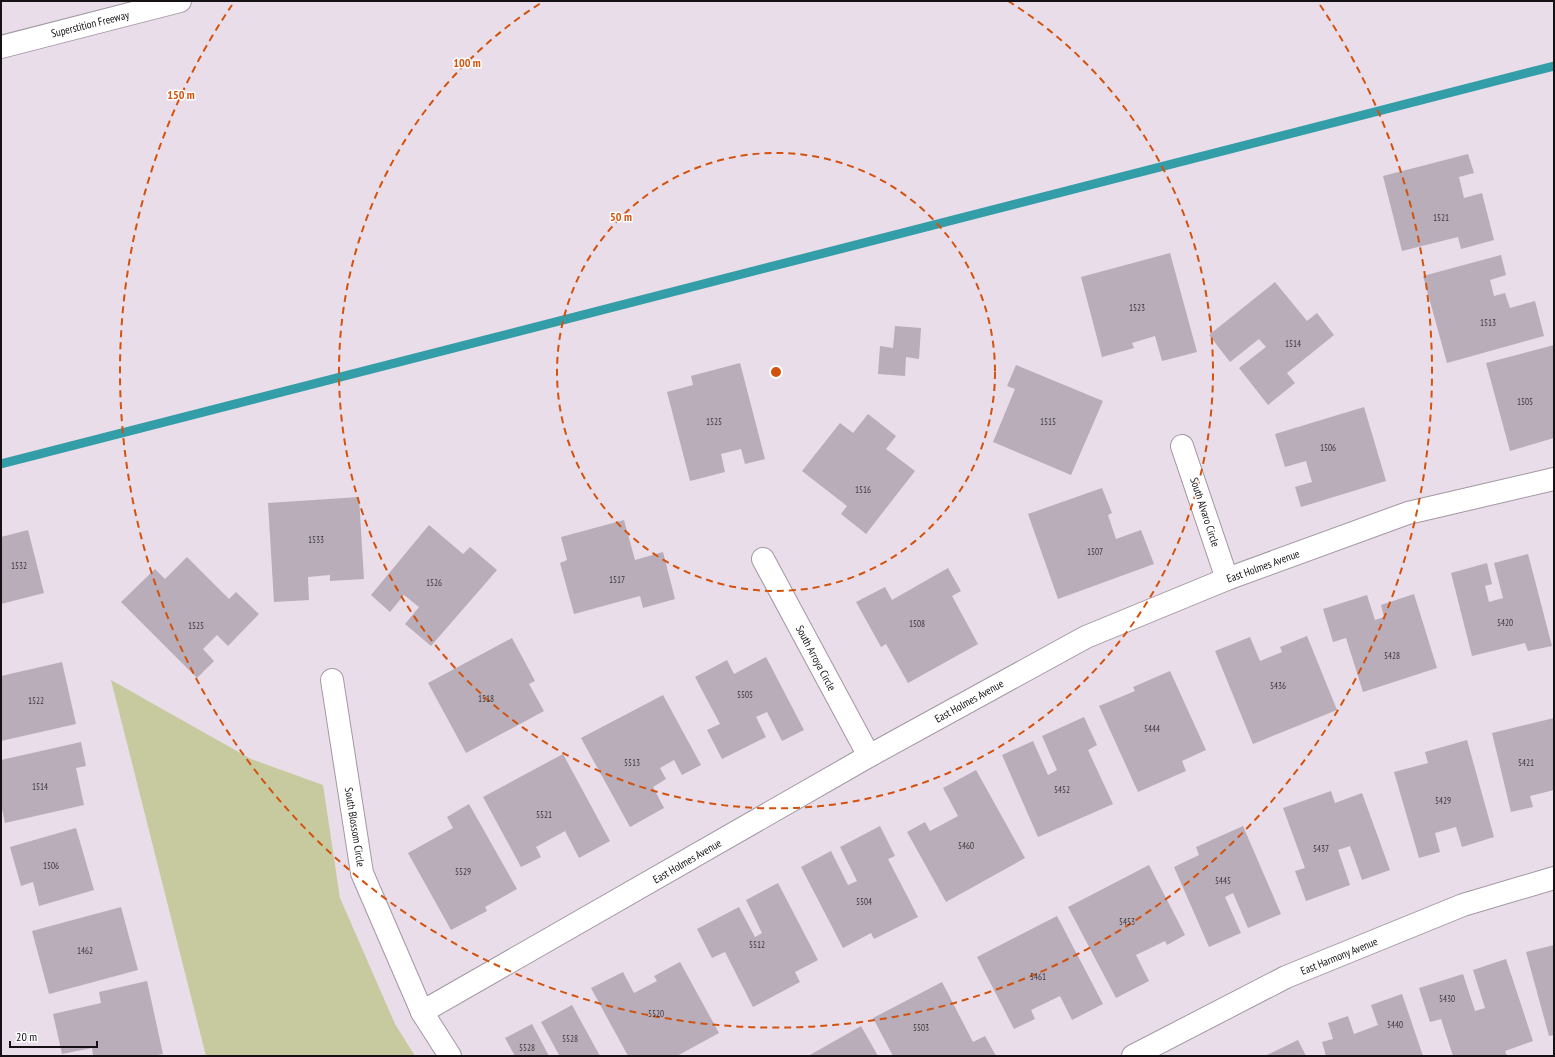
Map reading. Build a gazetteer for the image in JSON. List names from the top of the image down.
{
  "streets": {
    "main road": [
      "Superstition Freeway",
      "South Alvaro Circle",
      "East Holmes Avenue",
      "South Arroya Circle",
      "South Blossom Circle",
      "East Harmony Avenue"
    ]
  },
  "crossings": [
    ["South Alvaro Circle", "East Holmes Avenue"],
    ["East Holmes Avenue", "South Arroya Circle"],
    ["East Holmes Avenue", "South Blossom Circle"]
  ],
  "house_numbers": [
    "1521",
    "1523",
    "1513",
    "1514",
    "1505",
    "1525",
    "1515",
    "1506",
    "1516",
    "1533",
    "1507",
    "1532",
    "1517",
    "1526",
    "5420",
    "1508",
    "1525",
    "5428",
    "5436",
    "5505",
    "1518",
    "1522",
    "5444",
    "5513",
    "5421",
    "1514",
    "5452",
    "5429",
    "5521",
    "5460",
    "5437",
    "1506",
    "5529",
    "5445",
    "5504",
    "5453",
    "5512",
    "1462",
    "5461",
    "5430",
    "5520",
    "5440",
    "5503",
    "5528",
    "5528"
  ],
  "scale_bar": "20 m",
  "rings": ["100 m", "150 m", "50 m"]
}
